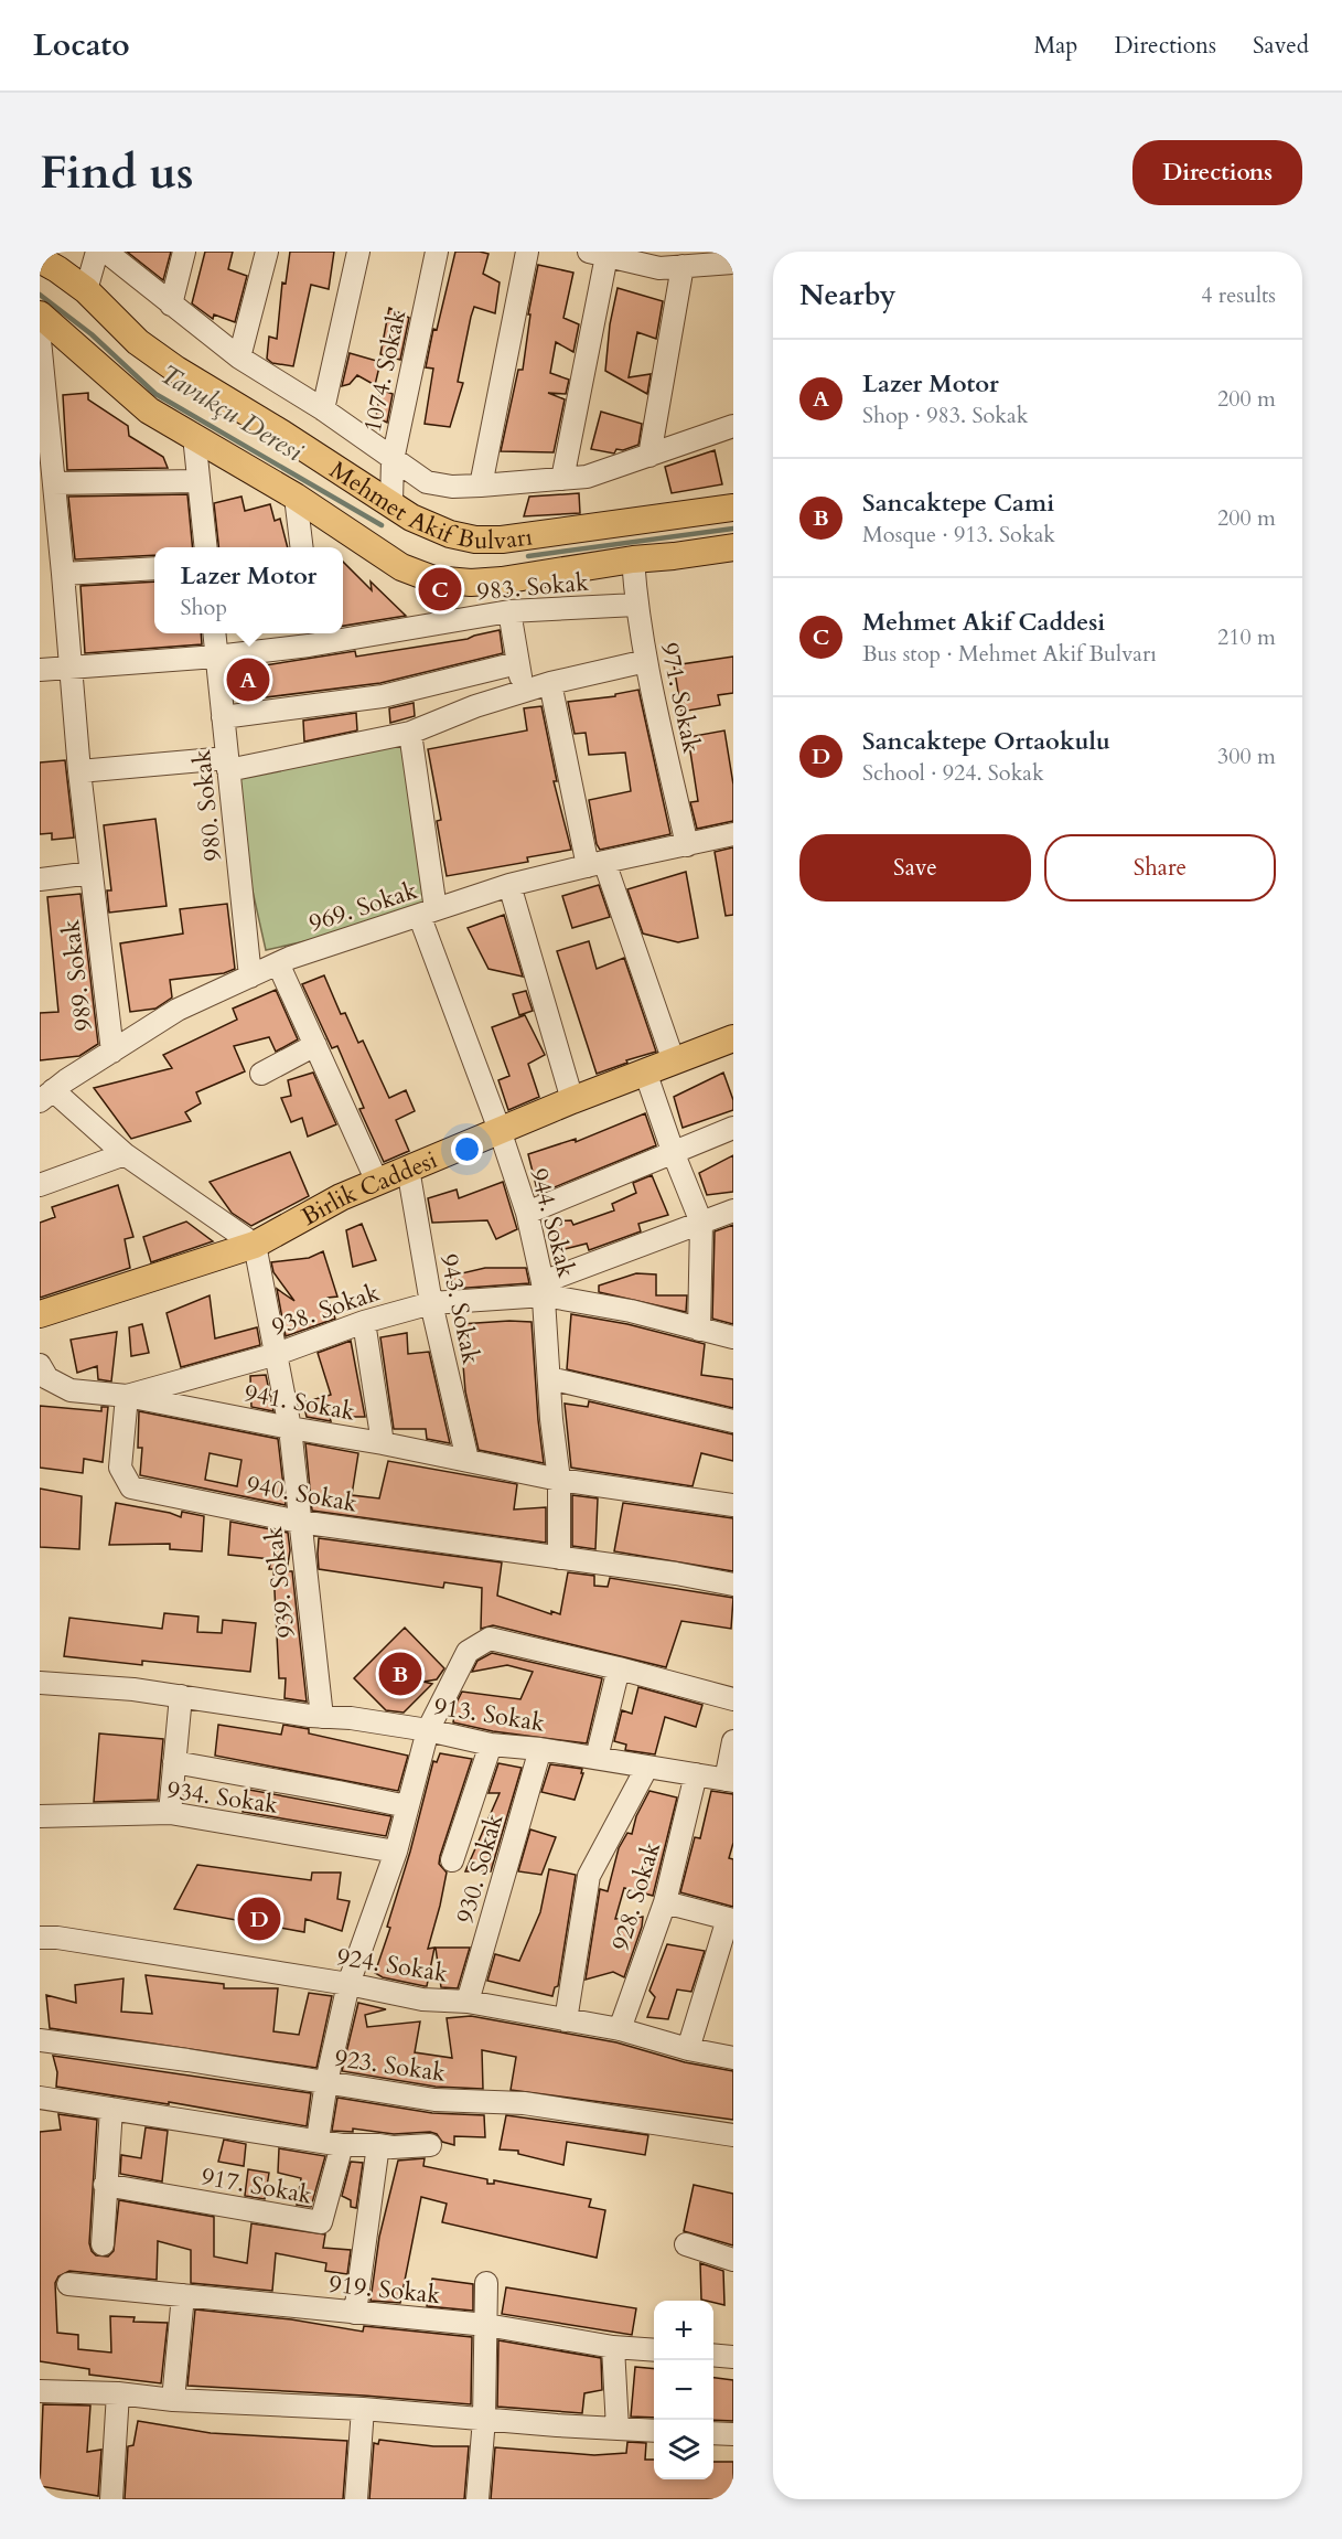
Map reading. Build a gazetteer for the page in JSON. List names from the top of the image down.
{
  "streets": {
    "main road": ["Mehmet Akif Bulvarı", "Birlik Caddesi"],
    "street": [
      "1074. Sokak",
      "983. Sokak",
      "971. Sokak",
      "980. Sokak",
      "969. Sokak",
      "989. Sokak",
      "944. Sokak",
      "938. Sokak",
      "943. Sokak",
      "941. Sokak",
      "940. Sokak",
      "939. Sokak",
      "913. Sokak",
      "934. Sokak",
      "930. Sokak",
      "928. Sokak",
      "924. Sokak",
      "923. Sokak",
      "917. Sokak",
      "919. Sokak"
    ]
  },
  "crossings": [
    ["1074. Sokak", "Mehmet Akif Bulvarı"],
    ["Mehmet Akif Bulvarı", "971. Sokak"],
    ["983. Sokak", "971. Sokak"],
    ["983. Sokak", "980. Sokak"],
    ["983. Sokak", "989. Sokak"],
    ["971. Sokak", "969. Sokak"],
    ["980. Sokak", "969. Sokak"],
    ["969. Sokak", "989. Sokak"],
    ["969. Sokak", "944. Sokak"],
    ["Birlik Caddesi", "944. Sokak"],
    ["Birlik Caddesi", "943. Sokak"],
    ["Birlik Caddesi", "939. Sokak"],
    ["944. Sokak", "938. Sokak"],
    ["944. Sokak", "941. Sokak"],
    ["944. Sokak", "940. Sokak"],
    ["938. Sokak", "943. Sokak"],
    ["938. Sokak", "941. Sokak"],
    ["938. Sokak", "940. Sokak"],
    ["938. Sokak", "939. Sokak"],
    ["943. Sokak", "941. Sokak"],
    ["941. Sokak", "940. Sokak"],
    ["941. Sokak", "939. Sokak"],
    ["940. Sokak", "939. Sokak"],
    ["939. Sokak", "913. Sokak"],
    ["913. Sokak", "930. Sokak"],
    ["913. Sokak", "928. Sokak"],
    ["930. Sokak", "924. Sokak"],
    ["928. Sokak", "924. Sokak"]
  ],
  "water": ["Tavukçu Deresi"],
  "page": {
    "header": "Locato",
    "nav": ["Map", "Directions", "Saved"],
    "buttons": [
      "Directions",
      ["Save", "Share"]
    ],
    "title": "Find us",
    "heading": ["Nearby", "4 results"],
    "list": [
      {
        "mark": "A",
        "name": "Lazer Motor",
        "note": "Shop · 983. Sokak",
        "value": "200 m"
      },
      {
        "mark": "B",
        "name": "Sancaktepe Cami",
        "note": "Mosque · 913. Sokak",
        "value": "200 m"
      },
      {
        "mark": "C",
        "name": "Mehmet Akif Caddesi",
        "note": "Bus stop · Mehmet Akif Bulvarı",
        "value": "210 m"
      },
      {
        "mark": "D",
        "name": "Sancaktepe Ortaokulu",
        "note": "School · 924. Sokak",
        "value": "300 m"
      }
    ],
    "popup": ["Lazer Motor", "Shop"],
    "pins": [
      "C",
      "A",
      "B",
      "D"
    ],
    "map_buttons": ["+", "−"]
  }
}
